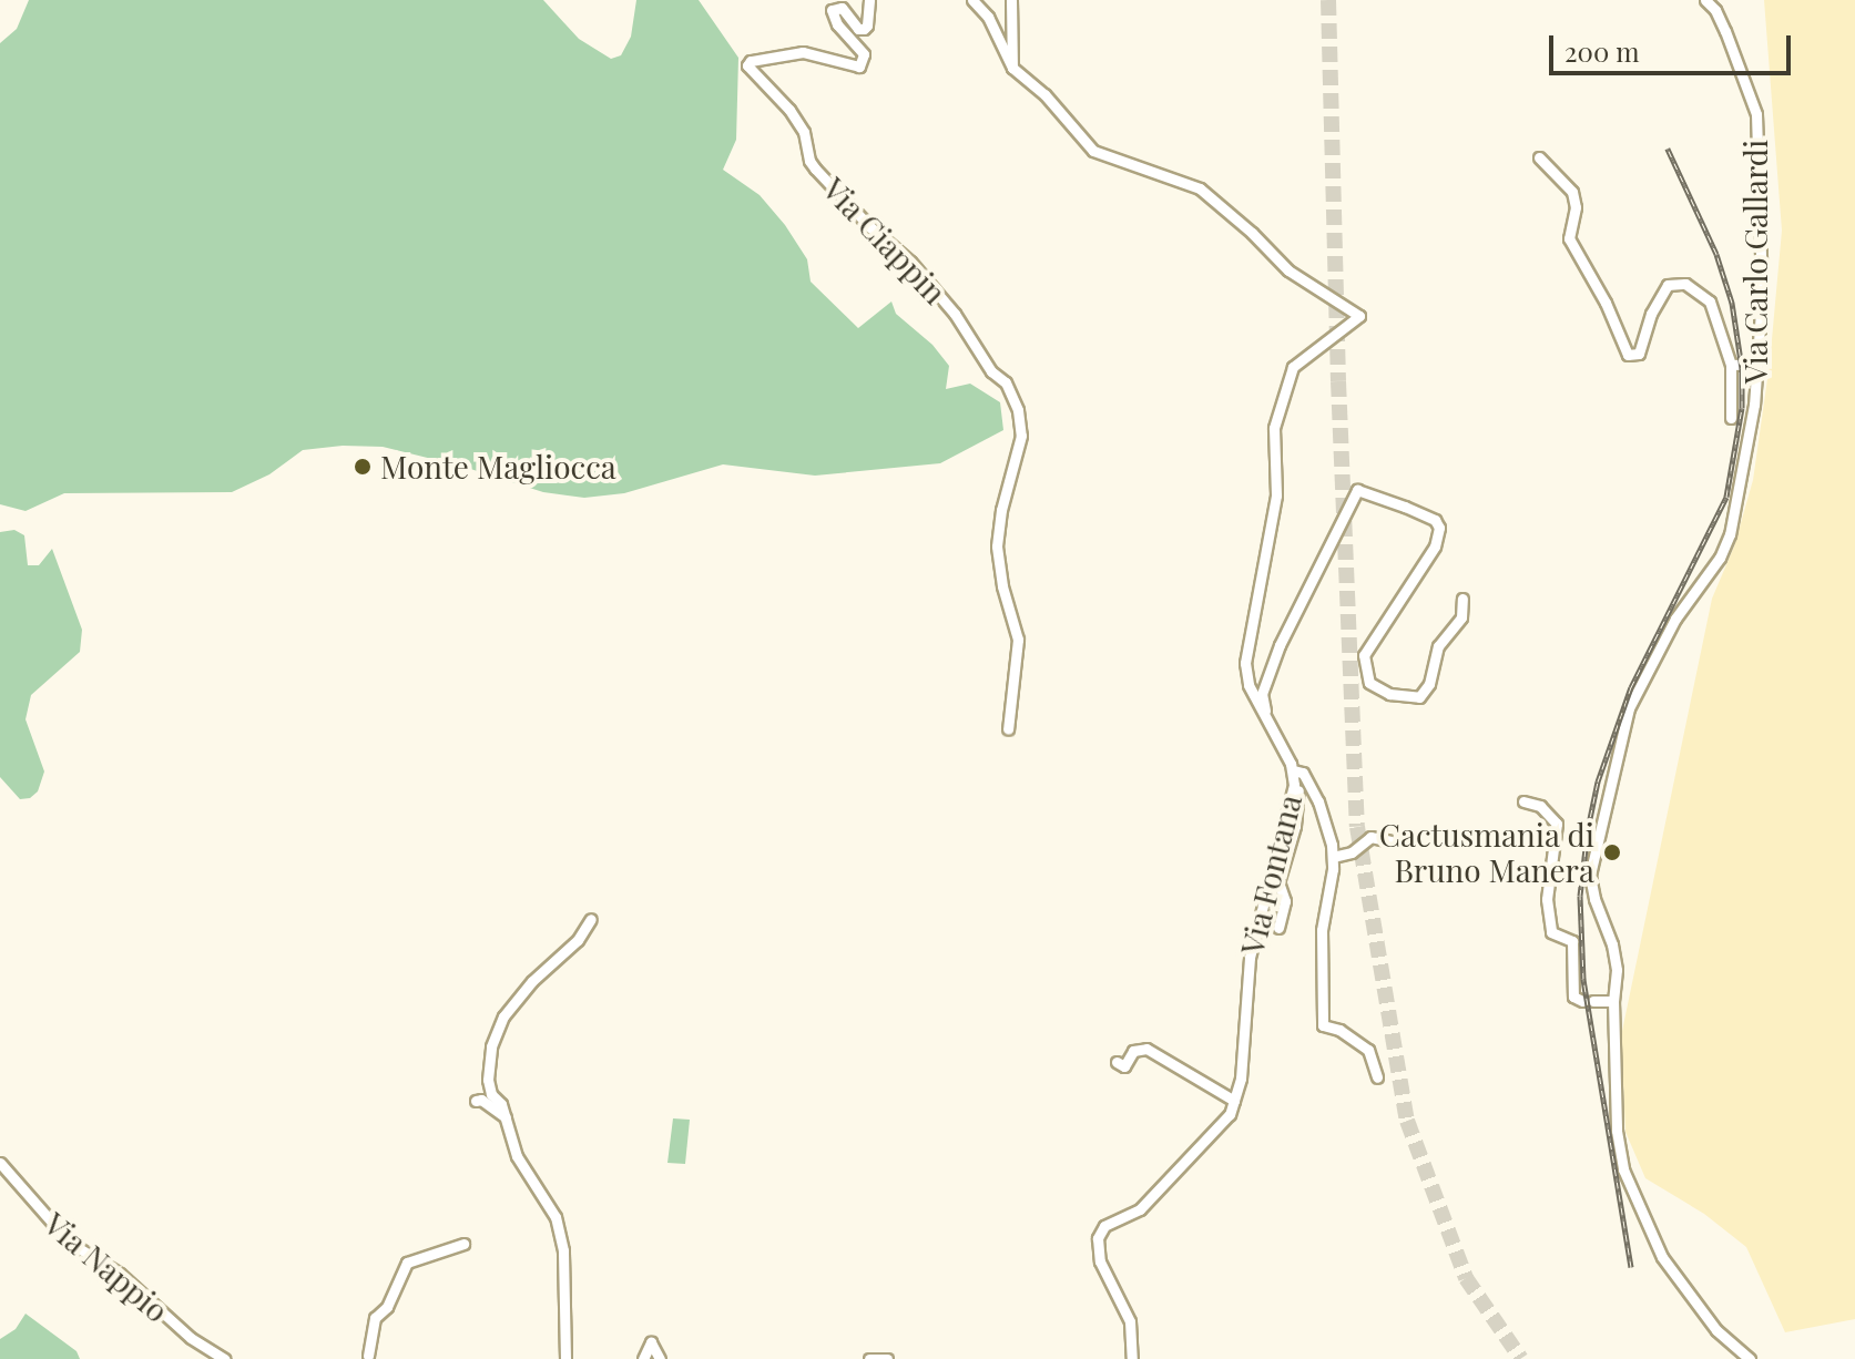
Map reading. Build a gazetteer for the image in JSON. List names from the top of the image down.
{
  "streets": {
    "street": [
      "Via Ciappin",
      "Via Carlo Gallardi",
      "Via Fontana",
      "Via Nappio"
    ]
  },
  "places": ["Monte Magliocca", "Cactusmania di Bruno Manera"],
  "scale_bar": "200 m"
}
